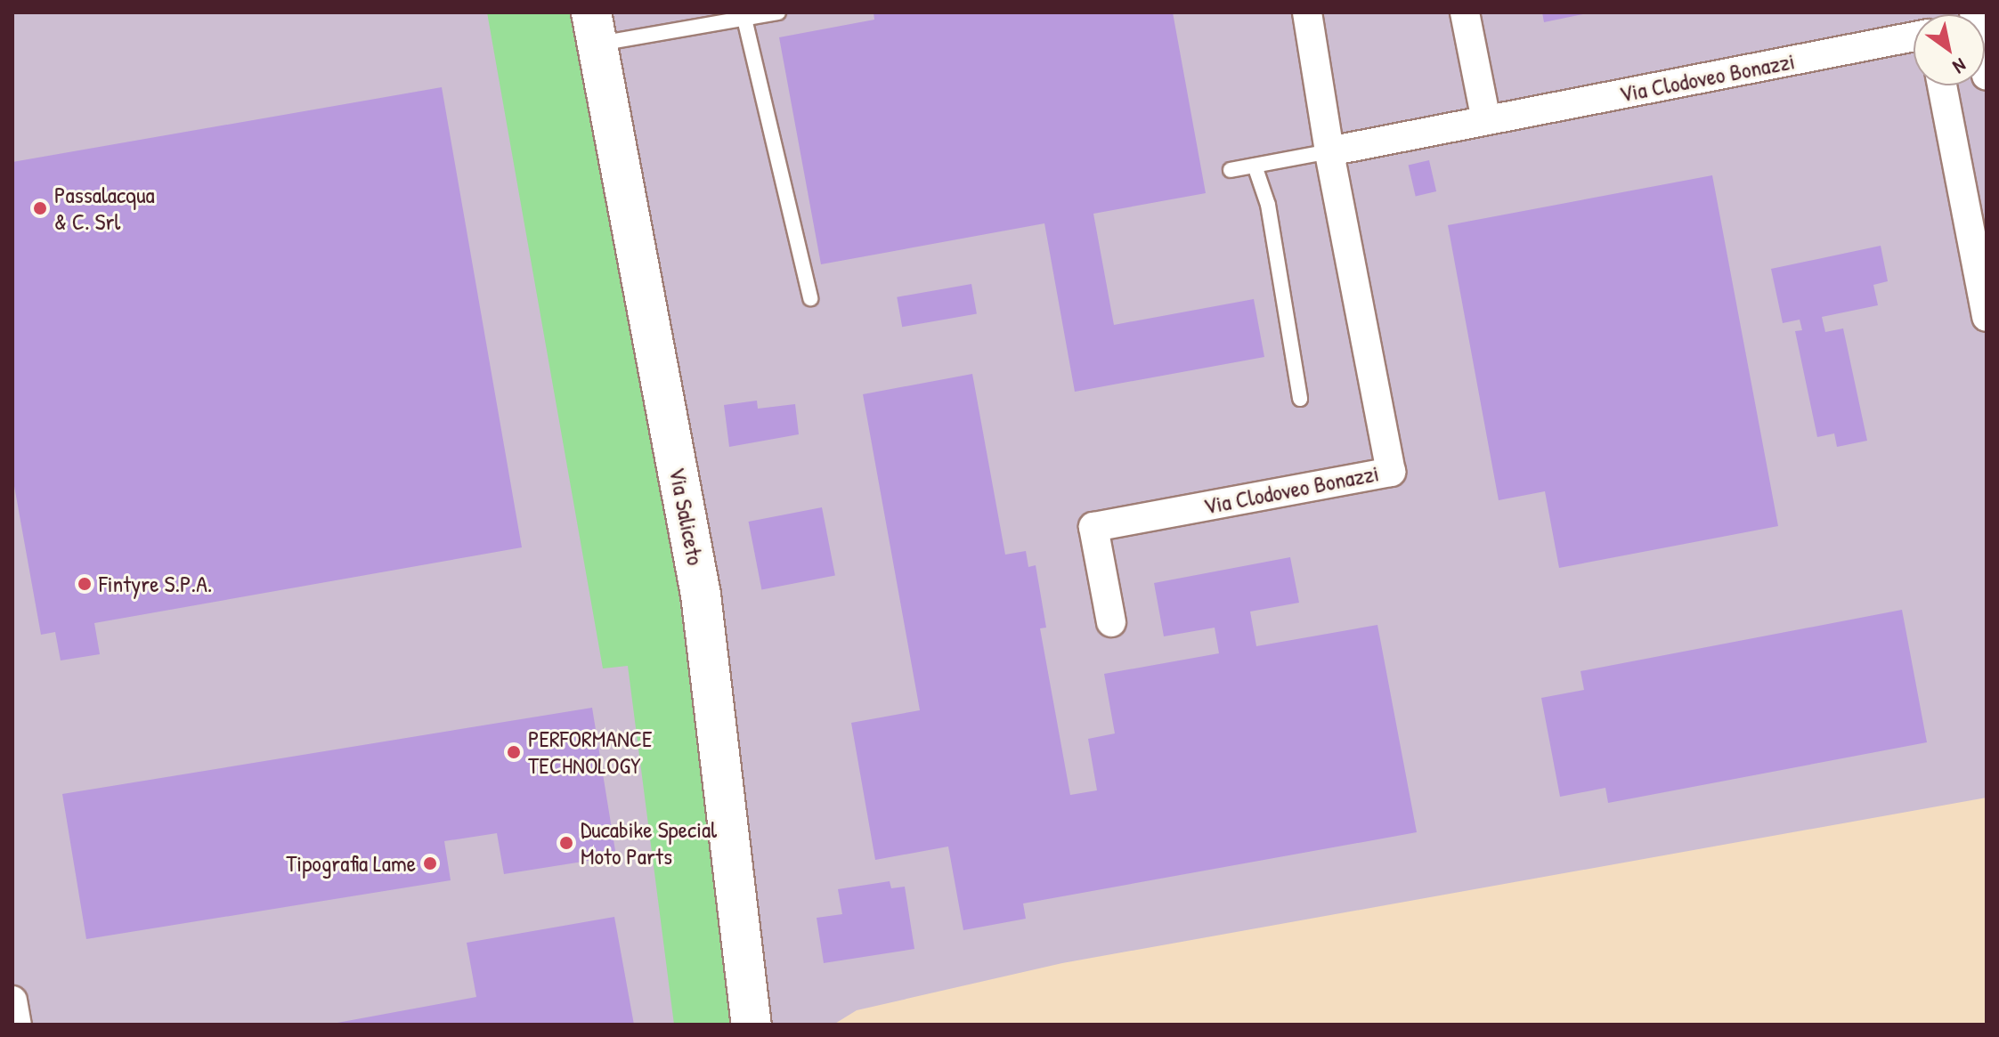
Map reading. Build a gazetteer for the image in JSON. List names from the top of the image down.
{
  "streets": {
    "main road": ["Via Saliceto"],
    "street": ["Via Clodoveo Bonazzi"]
  },
  "places": [
    "Passalacqua & C. Srl",
    "Fintyre S.P.A.",
    "PERFORMANCE TECHNOLOGY",
    "Ducabike Special Moto Parts",
    "Tipografia Lame"
  ],
  "north": "bottom right"
}
